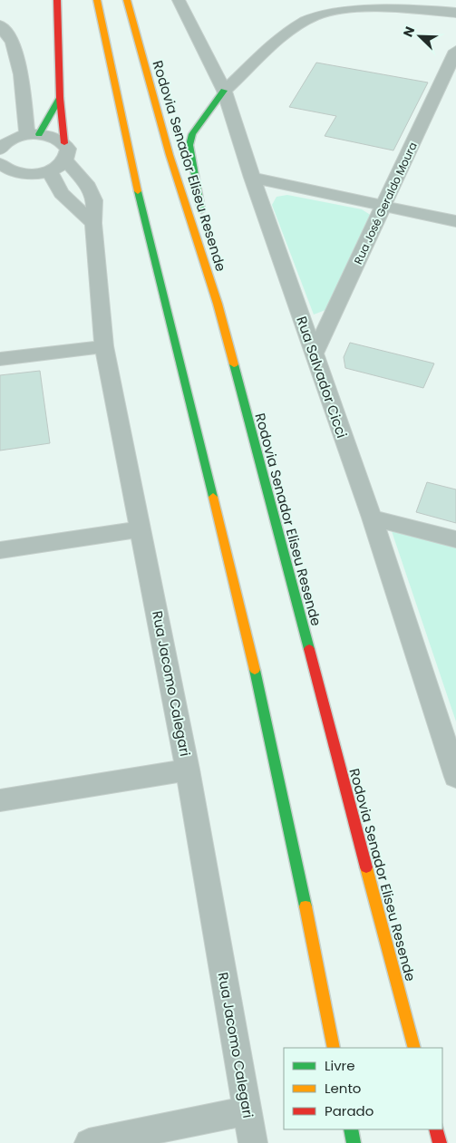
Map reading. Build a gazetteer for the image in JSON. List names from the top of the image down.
{
  "streets": {
    "highway": ["Rodovia Senador Eliseu Resende"],
    "street": ["Rua José Geraldo Moura", "Rua Salvador Cicci", "Rua Jacomo Calegari"]
  },
  "crossings": [
    ["Rua José Geraldo Moura", "Rua Salvador Cicci"]
  ],
  "legend": ["Livre", "Lento", "Parado"],
  "north": "top left"
}
